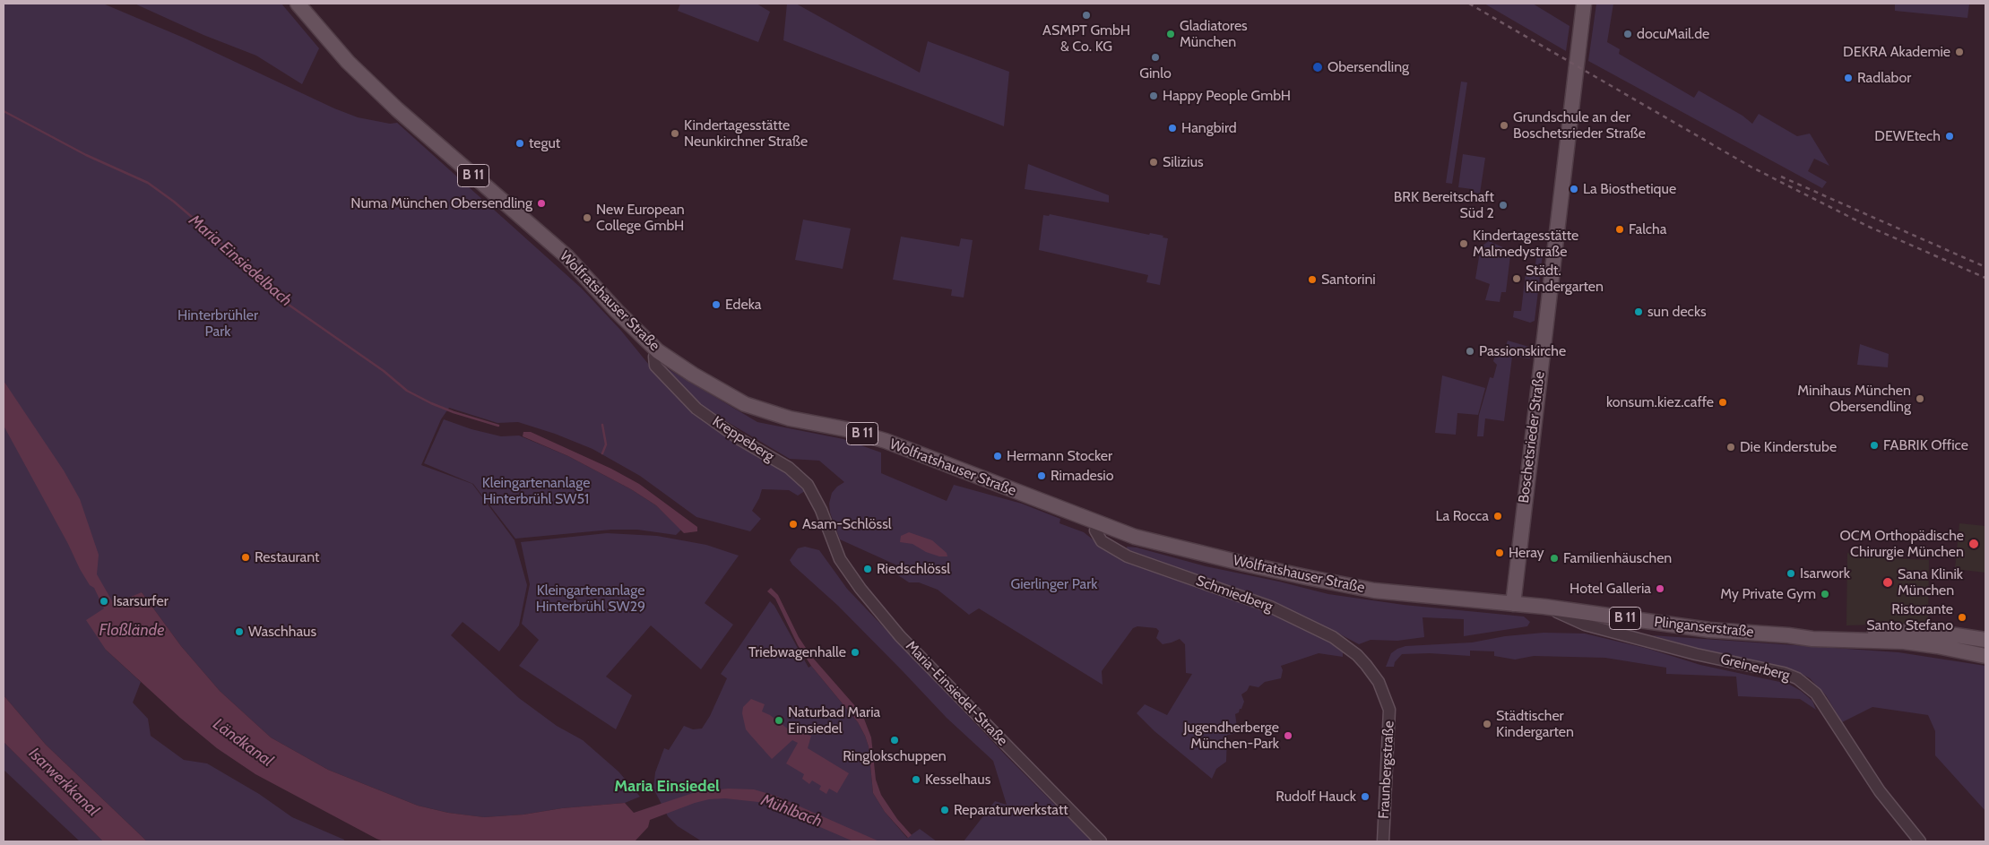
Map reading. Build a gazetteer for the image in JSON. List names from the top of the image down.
{
  "streets": {
    "main road": [
      "B 11",
      "Wolfratshauser Straße",
      "Boschetsrieder Straße",
      "Plinganserstraße"
    ],
    "street": [
      "Kreppeberg",
      "Schmiedberg",
      "Greinerberg",
      "Maria-Einsiedel-Straße",
      "Fraunbergstraße"
    ]
  },
  "crossings": [
    ["Wolfratshauser Straße", "Boschetsrieder Straße"],
    ["Wolfratshauser Straße", "Kreppeberg"],
    ["Wolfratshauser Straße", "Schmiedberg"],
    ["Wolfratshauser Straße", "Plinganserstraße"],
    ["Boschetsrieder Straße", "Plinganserstraße"],
    ["Kreppeberg", "Maria-Einsiedel-Straße"],
    ["Schmiedberg", "Fraunbergstraße"],
    ["Plinganserstraße", "Greinerberg"]
  ],
  "districts": ["Maria Einsiedel"],
  "water": [
    "Maria Einsiedelbach",
    "Floßlände",
    "Ländkanal",
    "Isarwerkkanal",
    "Mühlbach"
  ],
  "parks": [
    "Hinterbrühler Park",
    "Kleingartenanlage Hinterbrühl SW51",
    "Gierlinger Park",
    "Kleingartenanlage Hinterbrühl SW29"
  ],
  "places": [
    "ASMPT GmbH & Co. KG",
    "Gladiatores München",
    "docuMail.de",
    "DEKRA Akademie",
    "Ginlo",
    "Obersendling",
    "Radlabor",
    "Happy People GmbH",
    "Grundschule an der Boschetsrieder Straße",
    "Hangbird",
    "Kindertagesstätte Neunkirchner Straße",
    "DEWEtech",
    "tegut",
    "Silizius",
    "La Biosthetique",
    "Numa München Obersendling",
    "BRK Bereitschaft Süd 2",
    "New European College GmbH",
    "Falcha",
    "Kindertagesstätte Malmedystraße",
    "Städt. Kindergarten",
    "Santorini",
    "Edeka",
    "sun decks",
    "Passionskirche",
    "Minihaus München Obersendling",
    "konsum.kiez.caffe",
    "FABRIK Office",
    "Die Kinderstube",
    "Hermann Stocker",
    "Rimadesio",
    "La Rocca",
    "Asam-Schlössl",
    "OCM Orthopädische Chirurgie München",
    "Heray",
    "Restaurant",
    "Familienhäuschen",
    "Riedschlössl",
    "Isarwork",
    "Sana Klinik München",
    "Hotel Galleria",
    "My Private Gym",
    "Isarsurfer",
    "Ristorante Santo Stefano",
    "Waschhaus",
    "Triebwagenhalle",
    "Naturbad Maria Einsiedel",
    "Städtischer Kindergarten",
    "Jugendherberge München-Park",
    "Ringlokschuppen",
    "Kesselhaus",
    "Rudolf Hauck",
    "Reparaturwerkstatt"
  ]
}
